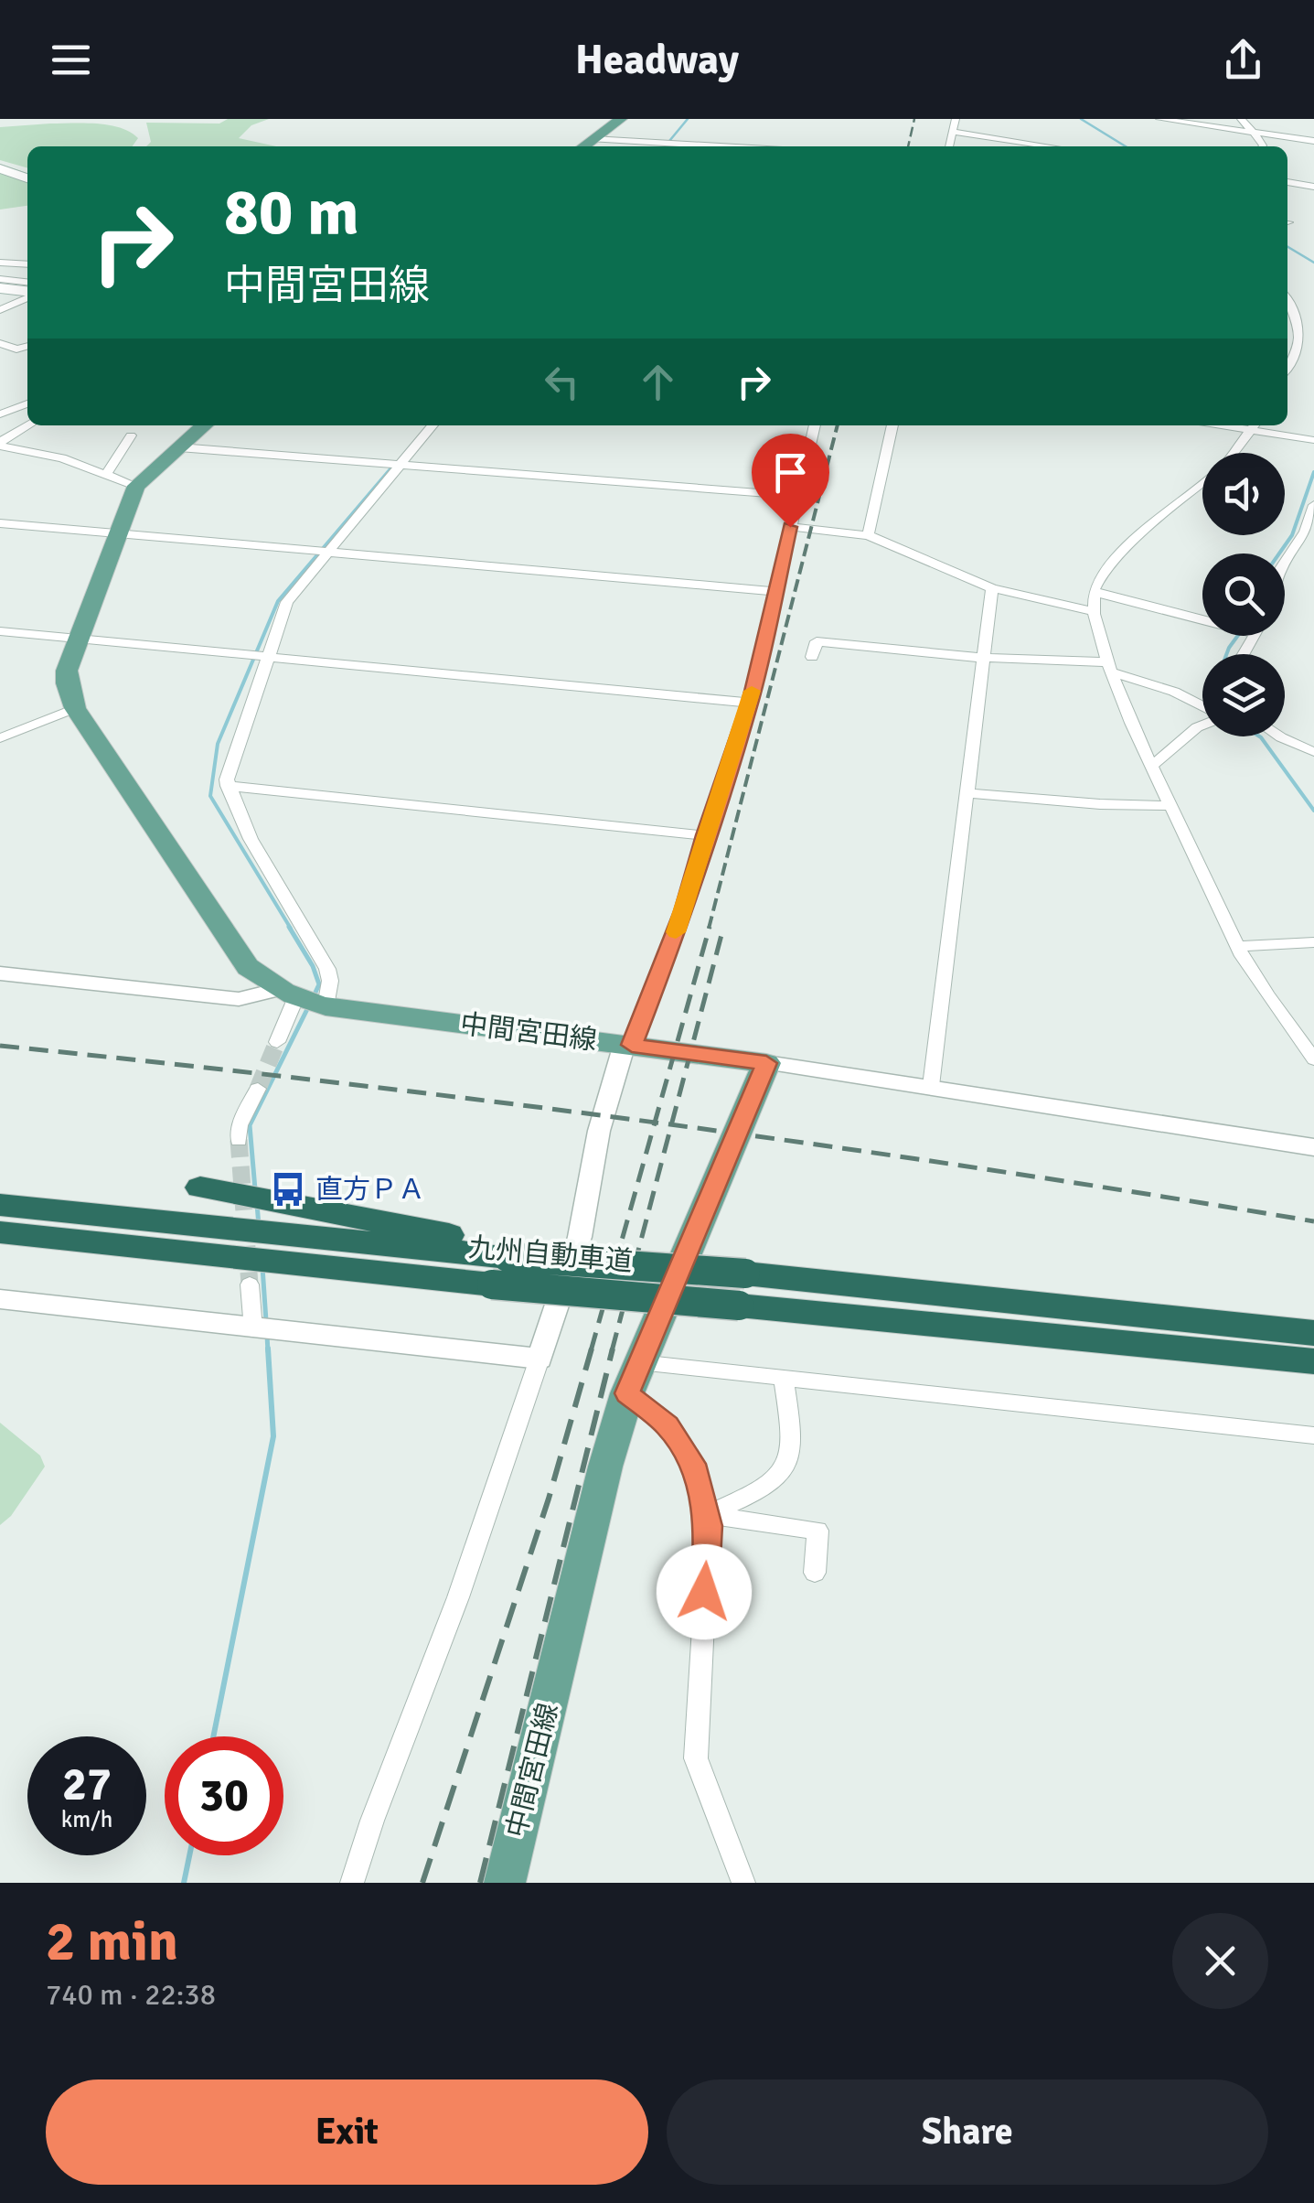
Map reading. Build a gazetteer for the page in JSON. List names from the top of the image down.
{
  "streets": {
    "highway": ["九州自動車道"],
    "main road": ["中間宮田線"]
  },
  "places": {
    "bus stop": ["直方ＰＡ"]
  },
  "page": {
    "header": "Headway",
    "turn": ["80 m", "中間宮田線"],
    "speed": "27 km/h",
    "limit": "30",
    "heading": ["2 min", "740 m · 22:38"],
    "buttons": ["Exit", "Share"]
  }
}
